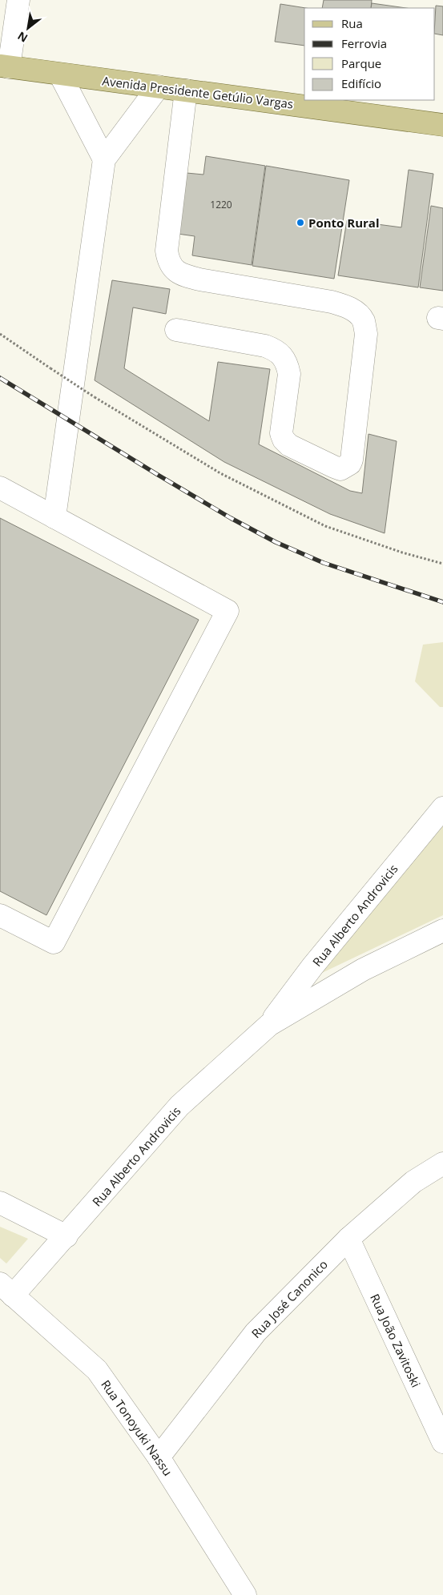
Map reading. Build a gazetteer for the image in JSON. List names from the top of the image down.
{
  "streets": {
    "main road": ["Avenida Presidente Getúlio Vargas"],
    "street": [
      "Rua Alberto Androvicis",
      "Rua José Canonico",
      "Rua João Zavitoski",
      "Rua Tonoyuki Nassu"
    ]
  },
  "crossings": [
    ["Rua Alberto Androvicis", "Rua Tonoyuki Nassu"],
    ["Rua José Canonico", "Rua João Zavitoski"],
    ["Rua José Canonico", "Rua Tonoyuki Nassu"]
  ],
  "places": ["Ponto Rural"],
  "house_numbers": ["1220"],
  "legend": [
    "Rua",
    "Ferrovia",
    "Parque",
    "Edifício"
  ],
  "north": "bottom left"
}
